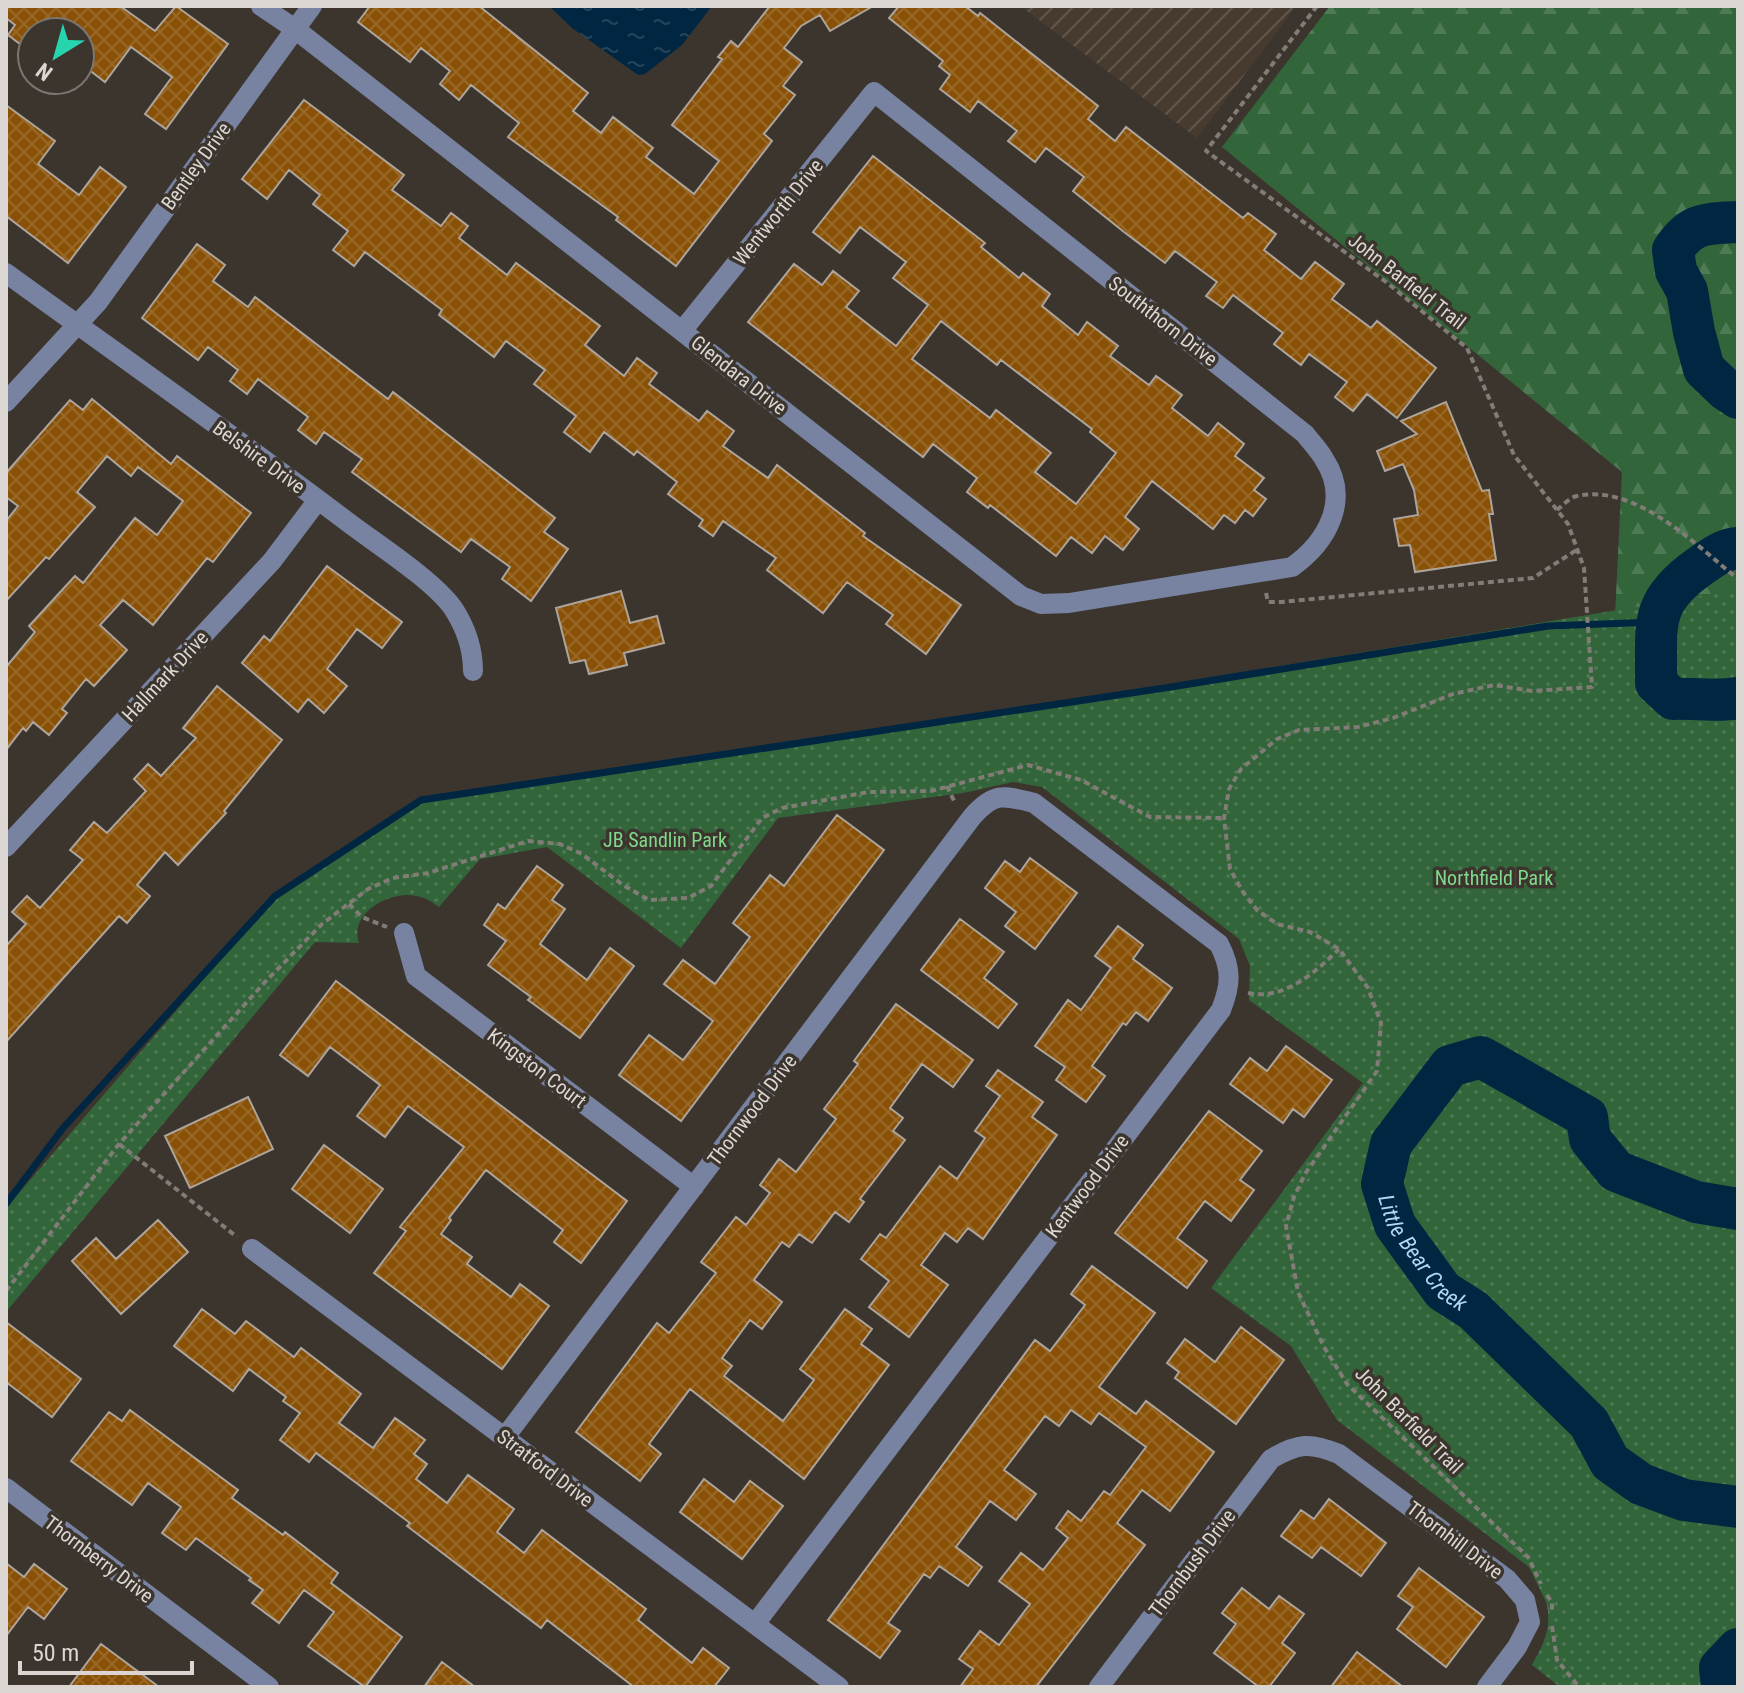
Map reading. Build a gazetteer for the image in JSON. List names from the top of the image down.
{
  "streets": {
    "street": [
      "Bentley Drive",
      "Wentworth Drive",
      "Souththorn Drive",
      "Glendara Drive",
      "Belshire Drive",
      "Hallmark Drive",
      "Kingston Court",
      "Thornwood Drive",
      "Kentwood Drive",
      "Stratford Drive",
      "Thornhill Drive",
      "Thornberry Drive",
      "Thornbush Drive"
    ],
    "path": ["John Barfield Trail"]
  },
  "crossings": [
    ["Bentley Drive", "Glendara Drive"],
    ["Bentley Drive", "Belshire Drive"],
    ["Wentworth Drive", "Souththorn Drive"],
    ["Wentworth Drive", "Glendara Drive"],
    ["Souththorn Drive", "Glendara Drive"],
    ["Belshire Drive", "Hallmark Drive"],
    ["Kingston Court", "Thornwood Drive"],
    ["Thornwood Drive", "Kentwood Drive"],
    ["Thornwood Drive", "Stratford Drive"],
    ["Kentwood Drive", "Stratford Drive"],
    ["Thornhill Drive", "Thornbush Drive"]
  ],
  "water": ["Little Bear Creek"],
  "parks": ["JB Sandlin Park", "Northfield Park"],
  "scale_bar": "50 m",
  "north": "bottom left"
}
